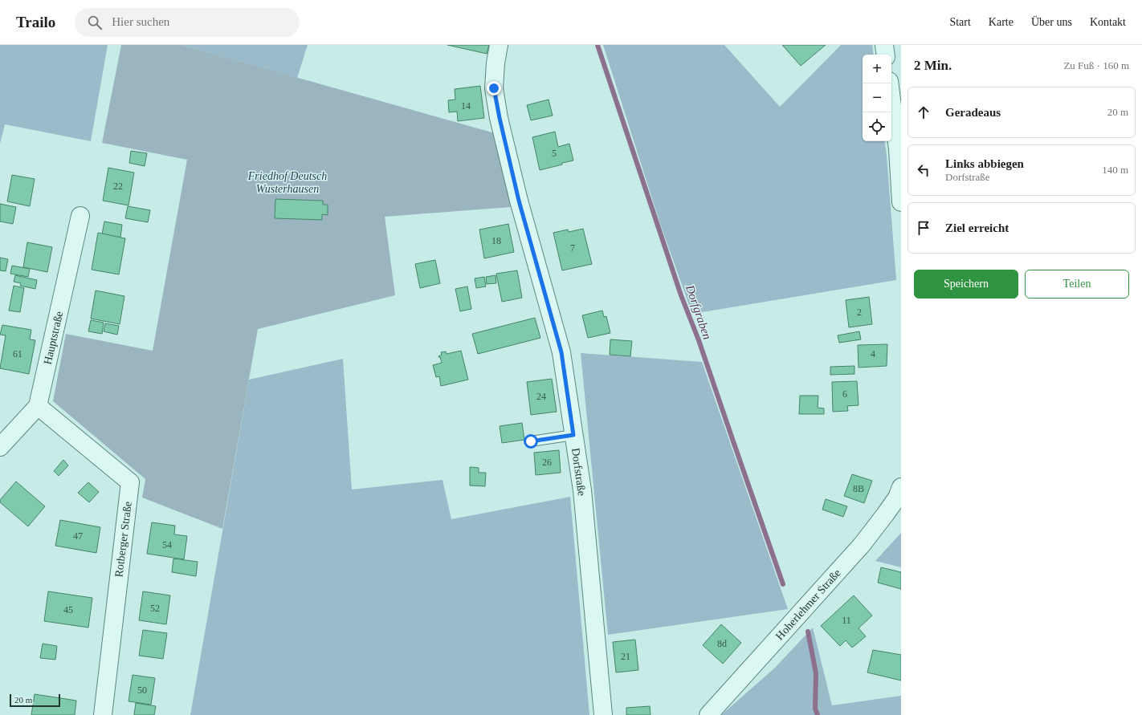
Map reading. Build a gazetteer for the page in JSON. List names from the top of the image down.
{
  "streets": {
    "street": [
      "Hauptstraße",
      "Dorfstraße",
      "Rotberger Straße",
      "Hoherlehmer Straße"
    ]
  },
  "crossings": [
    ["Hauptstraße", "Rotberger Straße"]
  ],
  "water": ["Dorfgraben"],
  "parks": ["Friedhof Deutsch Wusterhausen"],
  "house_numbers": [
    "14",
    "5",
    "22",
    "18",
    "7",
    "2",
    "61",
    "4",
    "6",
    "24",
    "26",
    "8B",
    "47",
    "54",
    "52",
    "45",
    "11",
    "8d",
    "21",
    "50"
  ],
  "scale_bar": "20 m",
  "page": {
    "header": "Trailo",
    "search": "Hier suchen",
    "nav": [
      "Start",
      "Karte",
      "Über uns",
      "Kontakt"
    ],
    "heading": ["2 Min.", "Zu Fuß · 160 m"],
    "map_buttons": ["+", "−"],
    "list": [
      ["Geradeaus", "20 m"],
      ["Links abbiegen", "Dorfstraße", "140 m"],
      "Ziel erreicht"
    ],
    "buttons": ["Speichern", "Teilen"],
    "scale": "20 m"
  }
}
